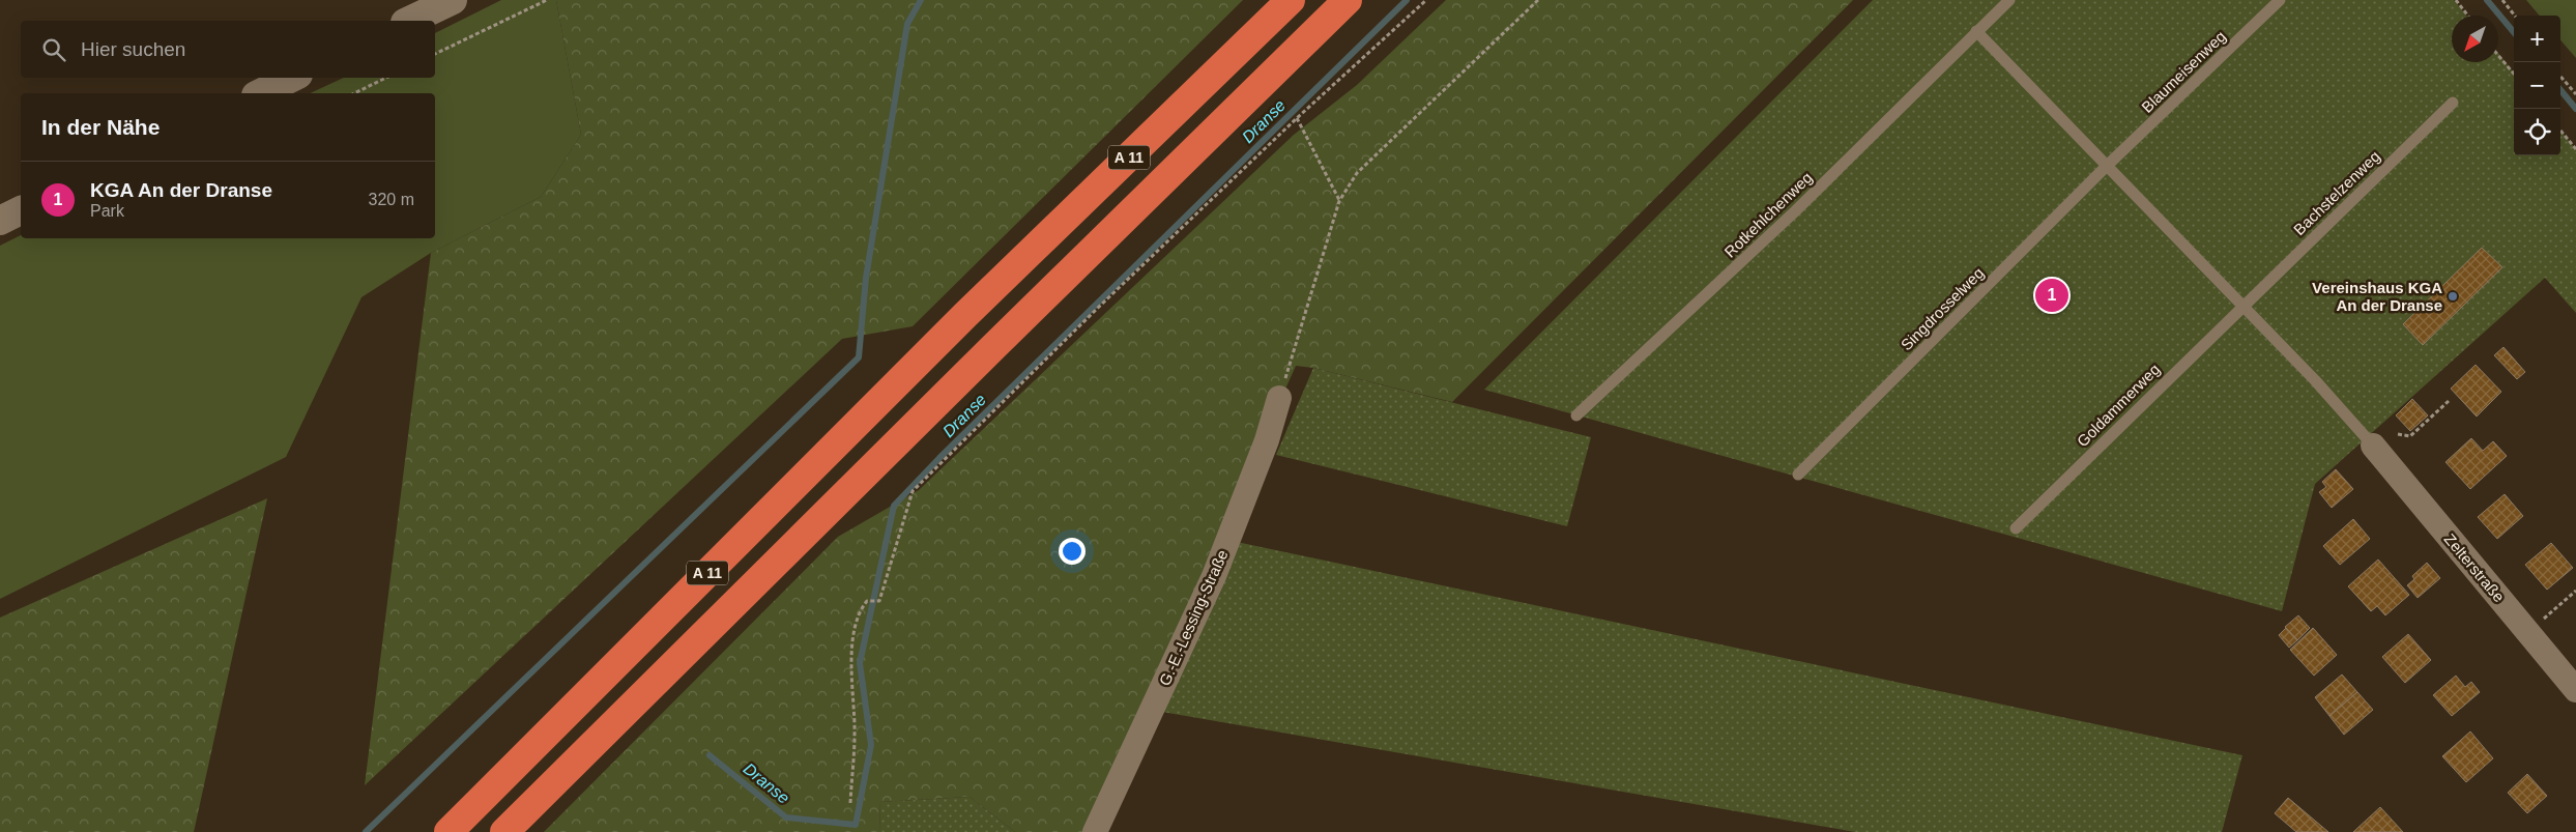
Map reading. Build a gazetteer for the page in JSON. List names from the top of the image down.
{
  "streets": {
    "highway": ["A 11"],
    "street": ["Zelterstraße", "G.-E.-Lessing-Straße"],
    "lane": [
      "Blaumeisenweg",
      "Bachstelzenweg",
      "Rotkehlchenweg",
      "Singdrosselweg",
      "Goldammerweg"
    ]
  },
  "crossings": [
    ["Blaumeisenweg", "Singdrosselweg"],
    ["Bachstelzenweg", "Goldammerweg"]
  ],
  "water": ["Dranse"],
  "places": ["Vereinshaus KGA An der Dranse"],
  "north": "bottom left",
  "page": {
    "map_buttons": ["+", "−"],
    "search": "Hier suchen",
    "heading": "In der Nähe",
    "list": [
      {
        "mark": "1",
        "name": "KGA An der Dranse",
        "note": "Park",
        "value": "320 m"
      }
    ],
    "pins": "1"
  }
}
